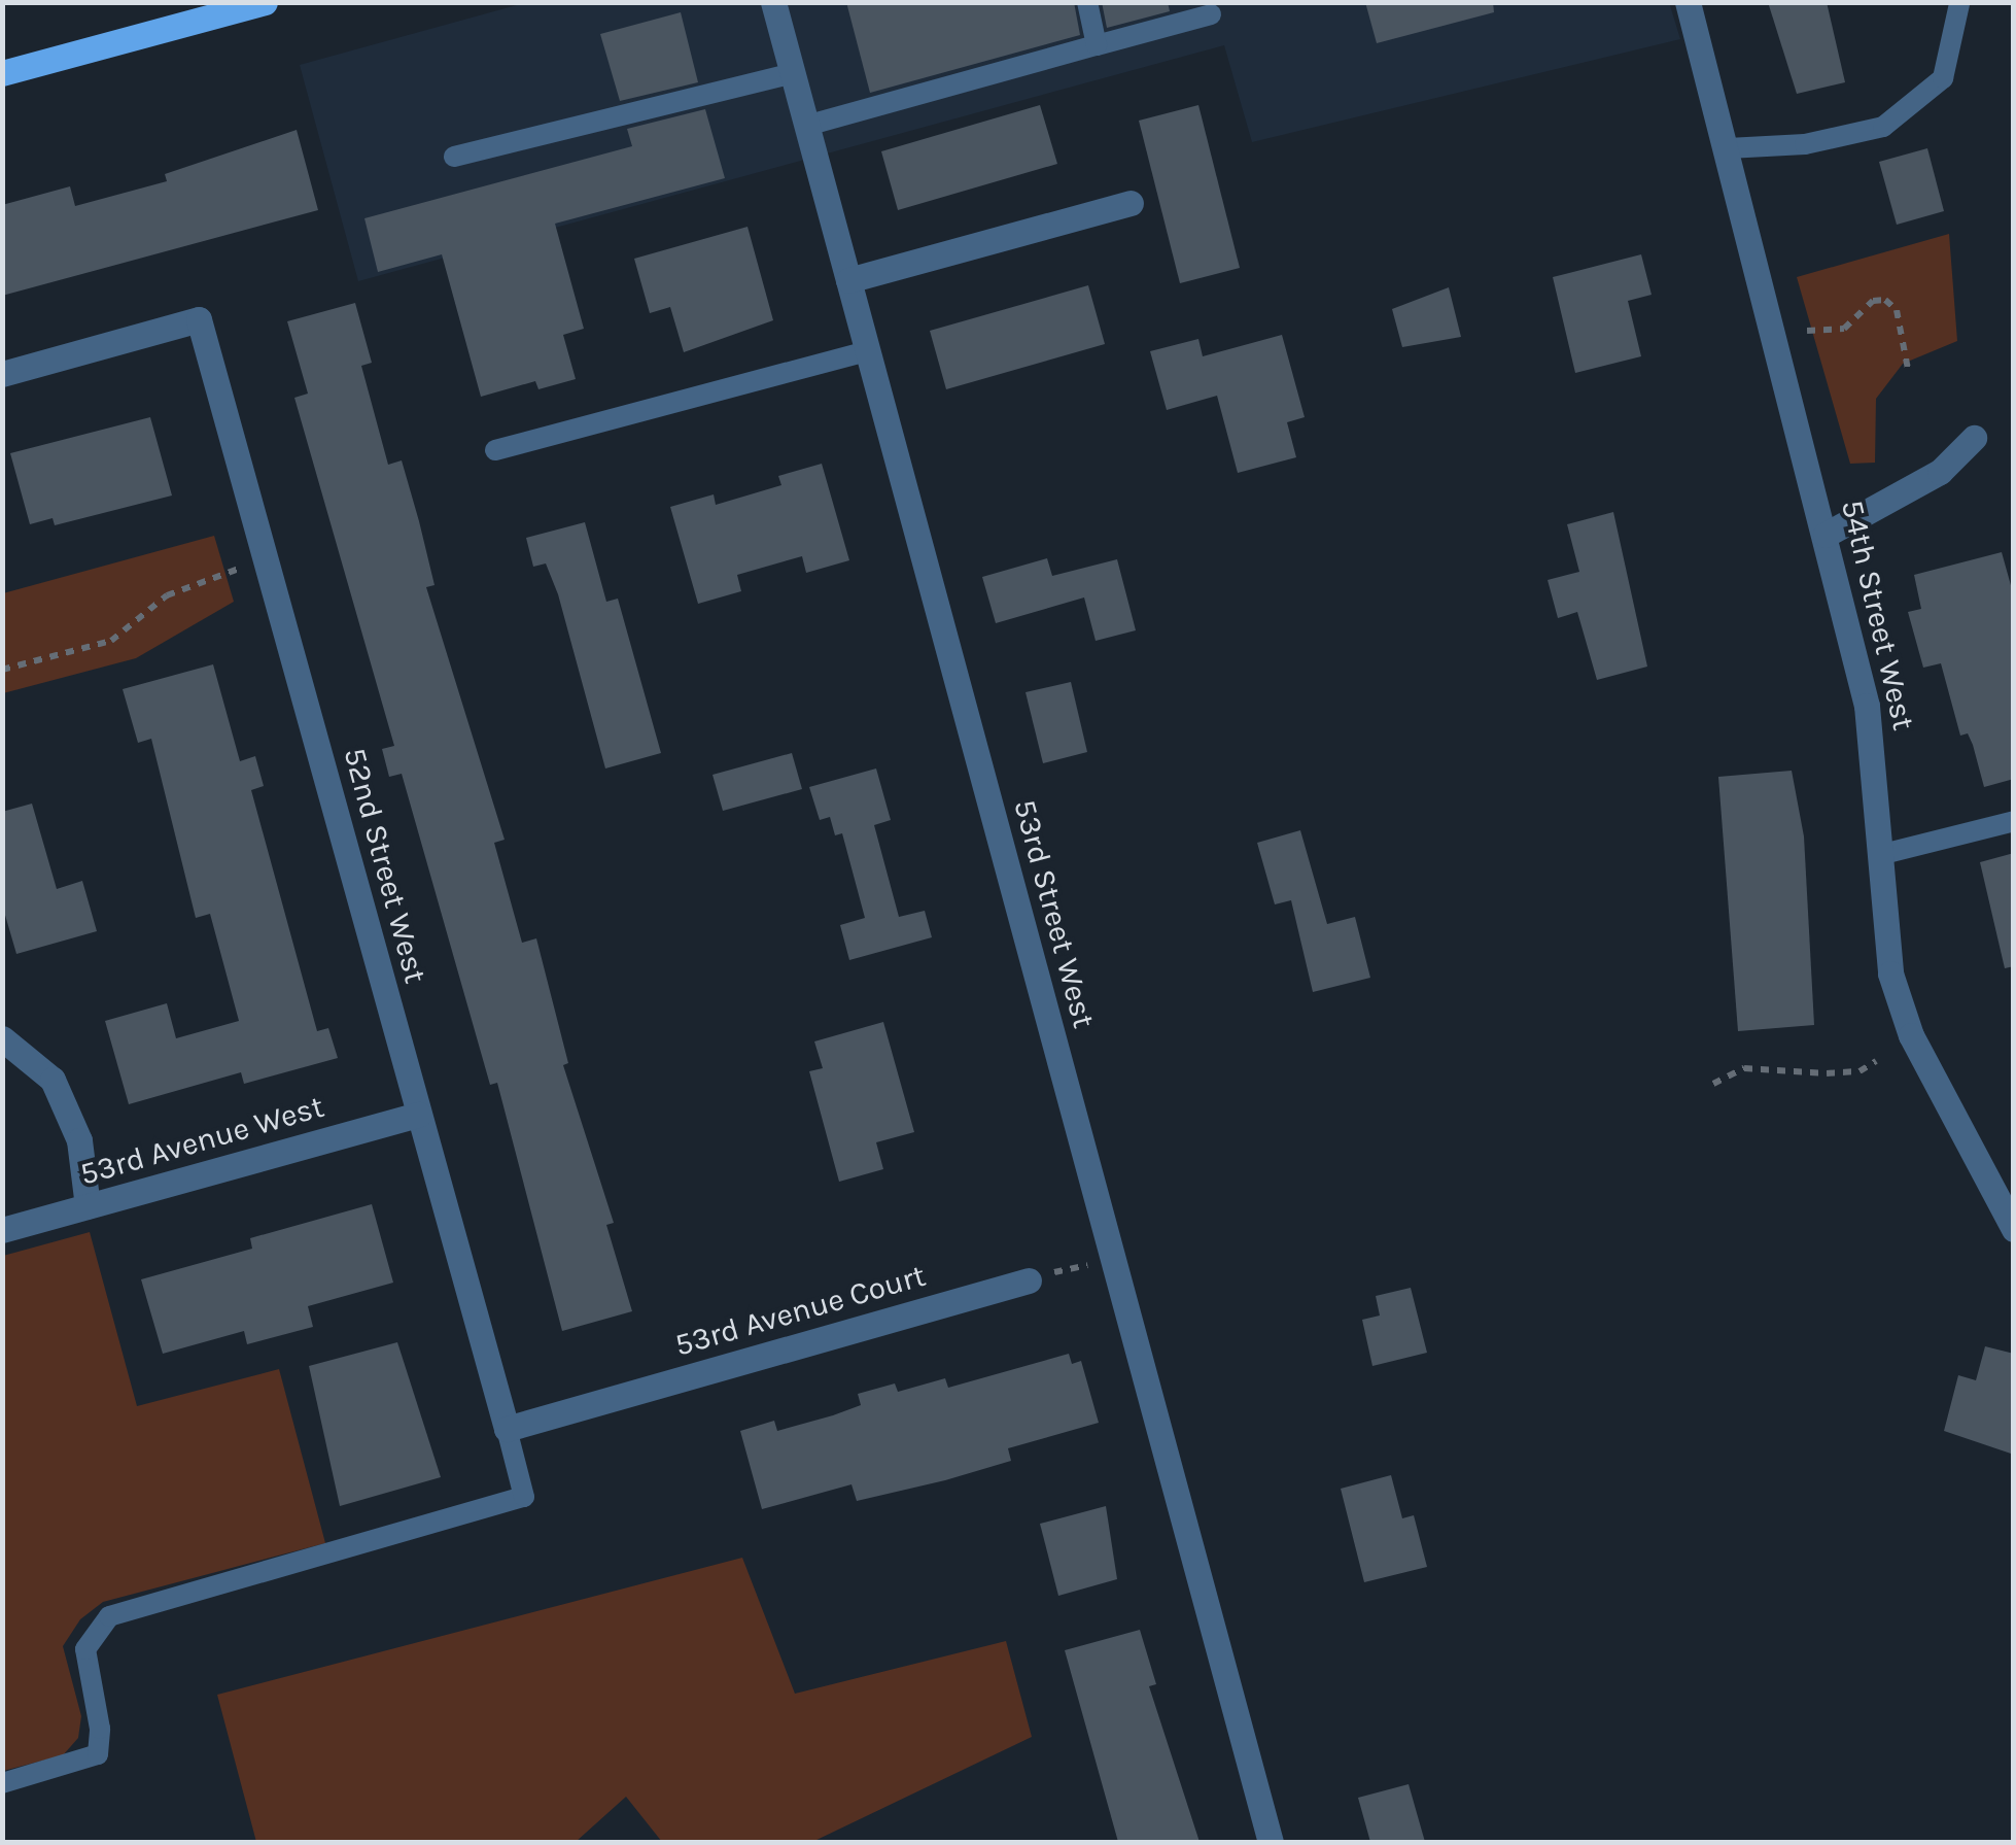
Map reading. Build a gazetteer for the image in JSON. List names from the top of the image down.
{
  "streets": {
    "street": [
      "54th Street West",
      "52nd Street West",
      "53rd Street West",
      "53rd Avenue West",
      "53rd Avenue Court"
    ]
  },
  "crossings": [
    ["52nd Street West", "53rd Avenue West"],
    ["52nd Street West", "53rd Avenue Court"]
  ]
}
